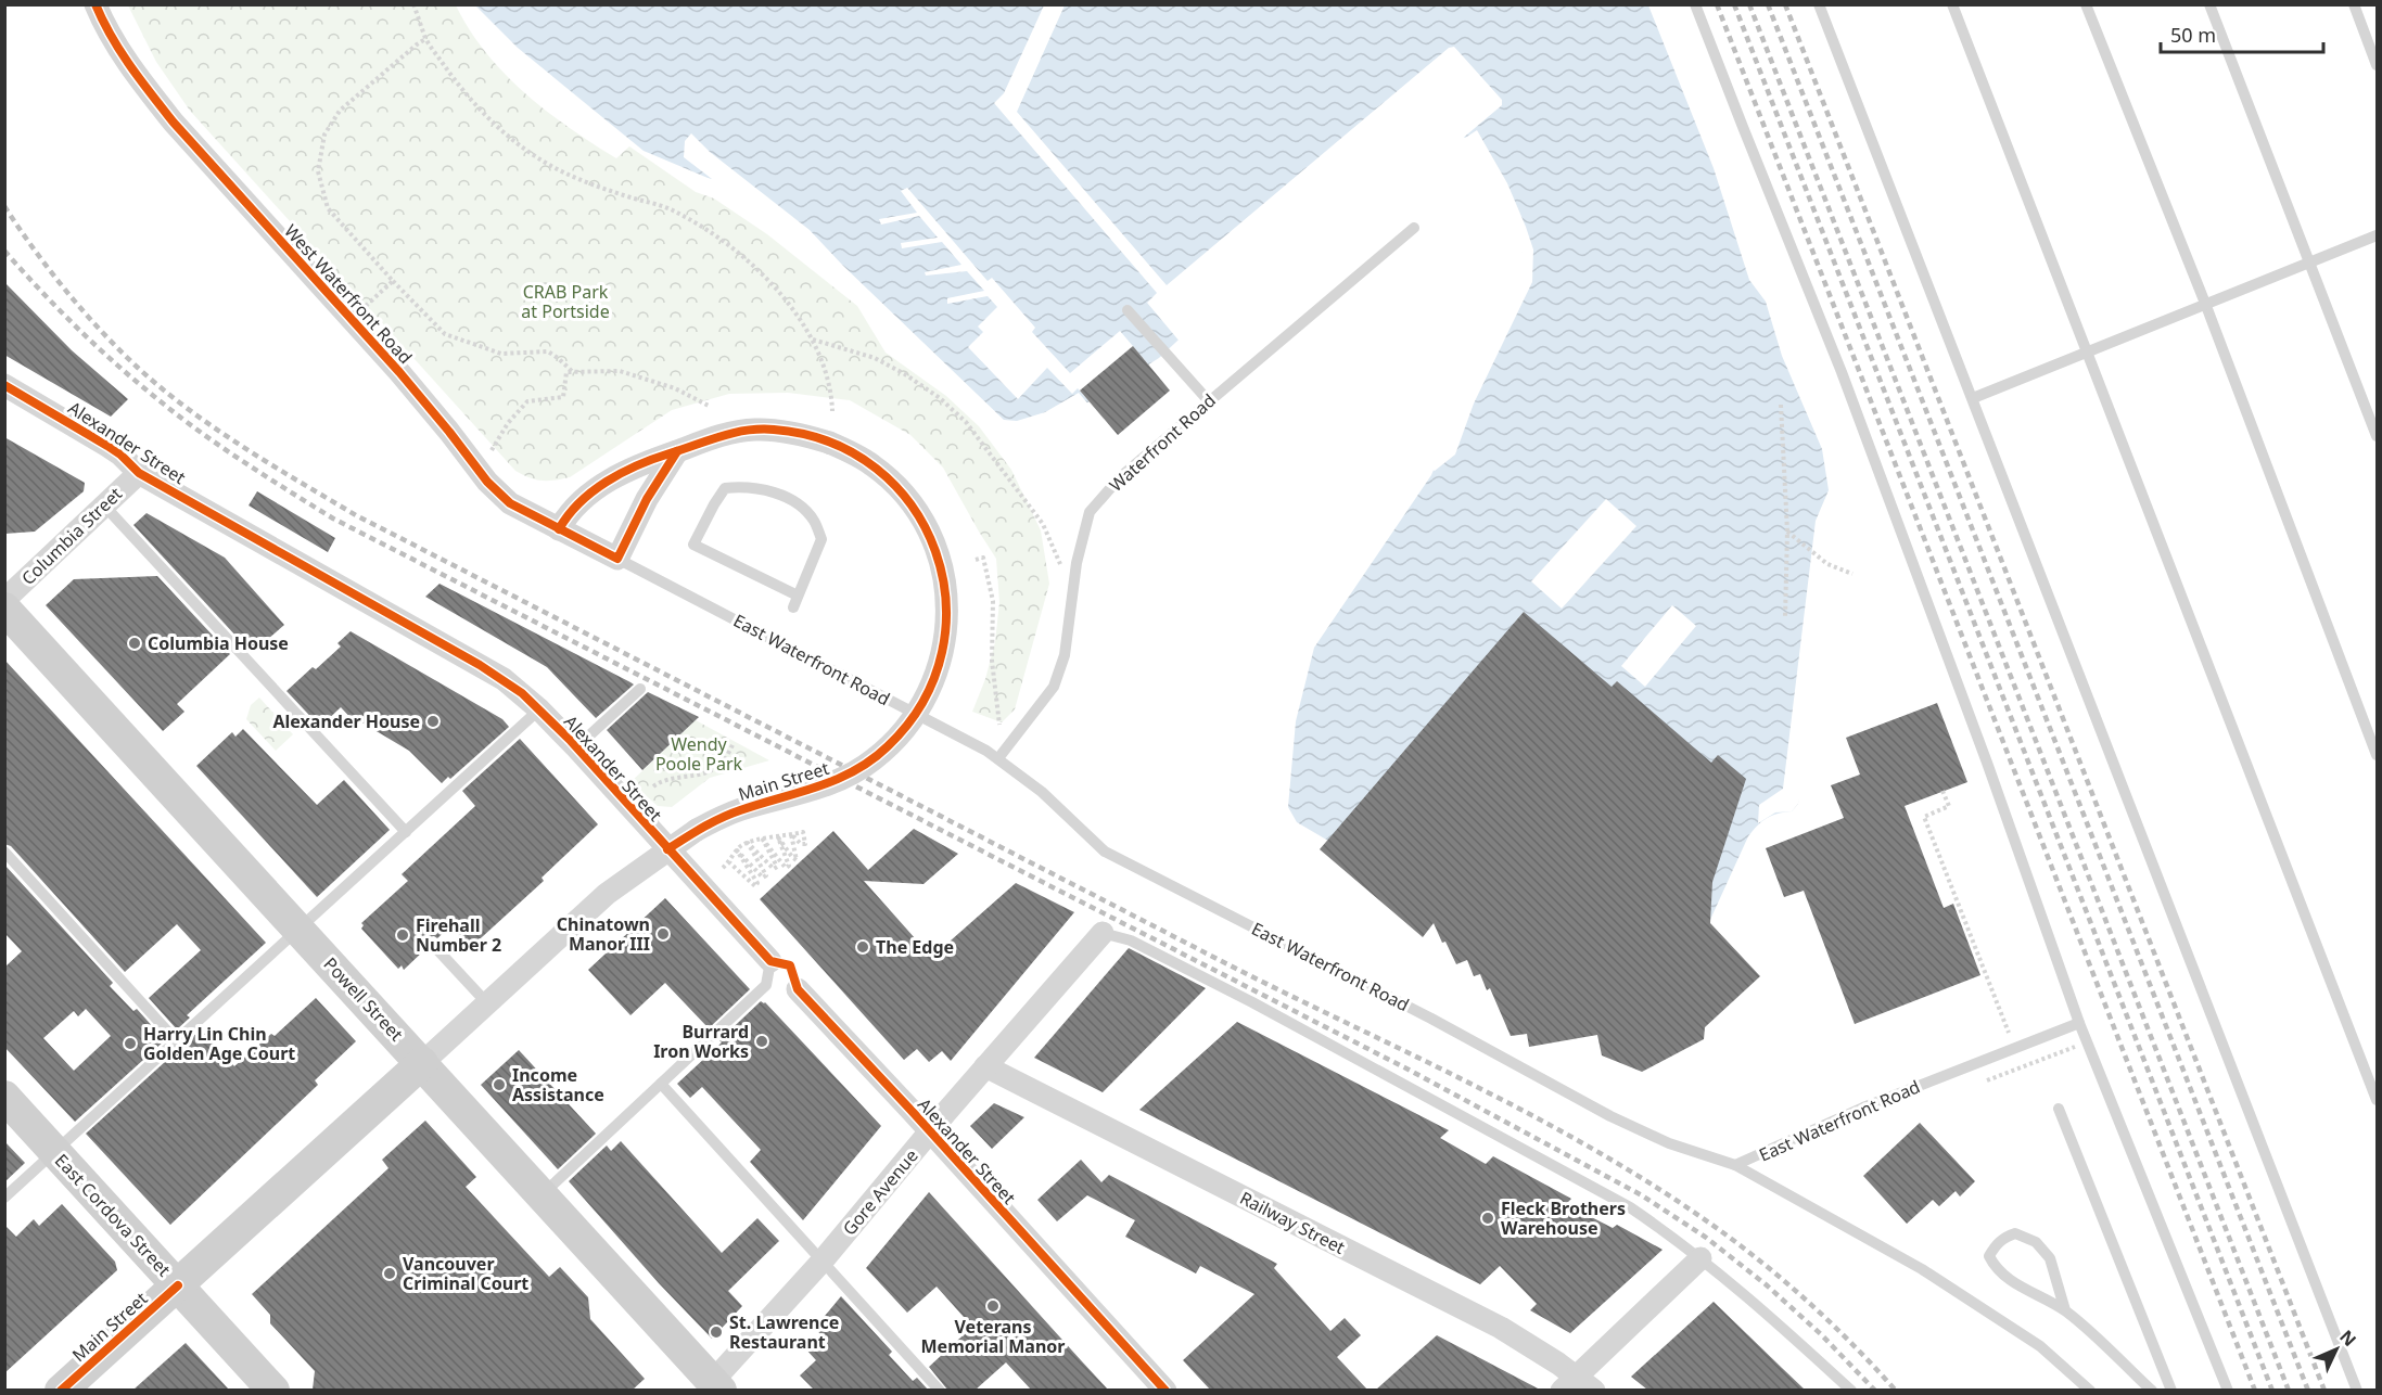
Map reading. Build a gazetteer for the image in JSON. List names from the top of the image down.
{
  "streets": {
    "main road": ["Main Street", "Powell Street", "East Cordova Street"],
    "street": [
      "West Waterfront Road",
      "Alexander Street",
      "Columbia Street",
      "Gore Avenue",
      "Railway Street"
    ],
    "lane": ["Waterfront Road", "East Waterfront Road"]
  },
  "crossings": [
    ["West Waterfront Road", "East Waterfront Road"],
    ["West Waterfront Road", "Main Street"],
    ["Alexander Street", "Columbia Street"],
    ["Alexander Street", "Main Street"],
    ["Alexander Street", "Gore Avenue"],
    ["Waterfront Road", "East Waterfront Road"],
    ["Main Street", "Powell Street"],
    ["Main Street", "East Cordova Street"],
    ["Powell Street", "Gore Avenue"],
    ["Gore Avenue", "Railway Street"]
  ],
  "parks": ["CRAB Park at Portside", "Wendy Poole Park"],
  "places": [
    "Columbia House",
    "Alexander House",
    "Chinatown Manor III",
    "Firehall Number 2",
    "The Edge",
    "Burrard Iron Works",
    "Harry Lin Chin Golden Age Court",
    "Income Assistance",
    "Fleck Brothers Warehouse",
    "Vancouver Criminal Court",
    "Veterans Memorial Manor",
    "St. Lawrence Restaurant"
  ],
  "scale_bar": "50 m",
  "north": "top right"
}
